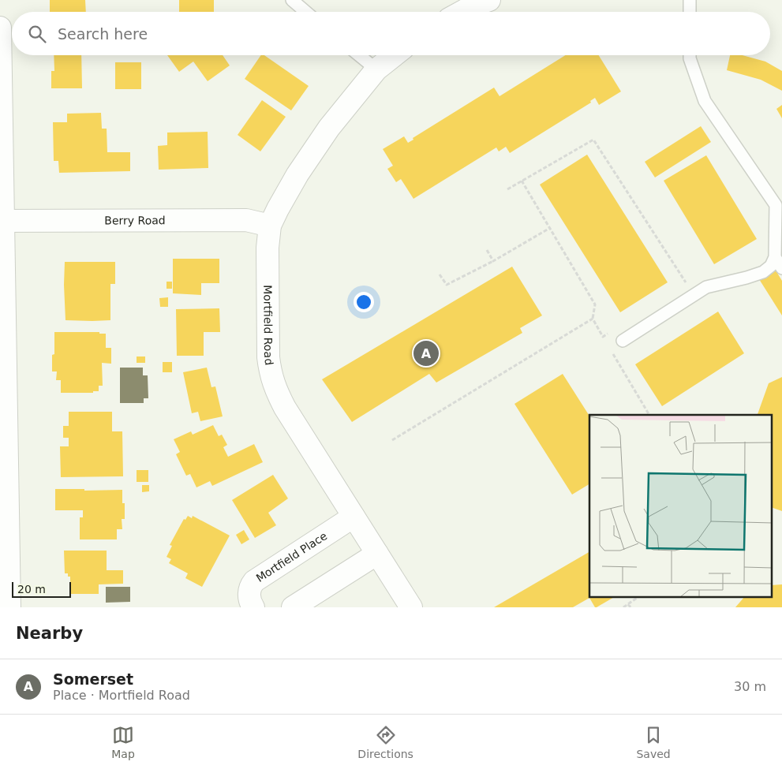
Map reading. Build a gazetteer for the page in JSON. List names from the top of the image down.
{
  "streets": {
    "street": ["Berry Road", "Mortfield Road", "Mortfield Place"]
  },
  "crossings": [
    ["Berry Road", "Mortfield Road"],
    ["Mortfield Road", "Mortfield Place"]
  ],
  "scale_bar": "20 m",
  "page": {
    "search": "Search here",
    "pins": "A",
    "scale": "20 m",
    "heading": "Nearby",
    "list": [
      {
        "mark": "A",
        "name": "Somerset",
        "note": "Place · Mortfield Road",
        "value": "30 m"
      }
    ],
    "nav": ["Map", "Directions", "Saved"]
  }
}
